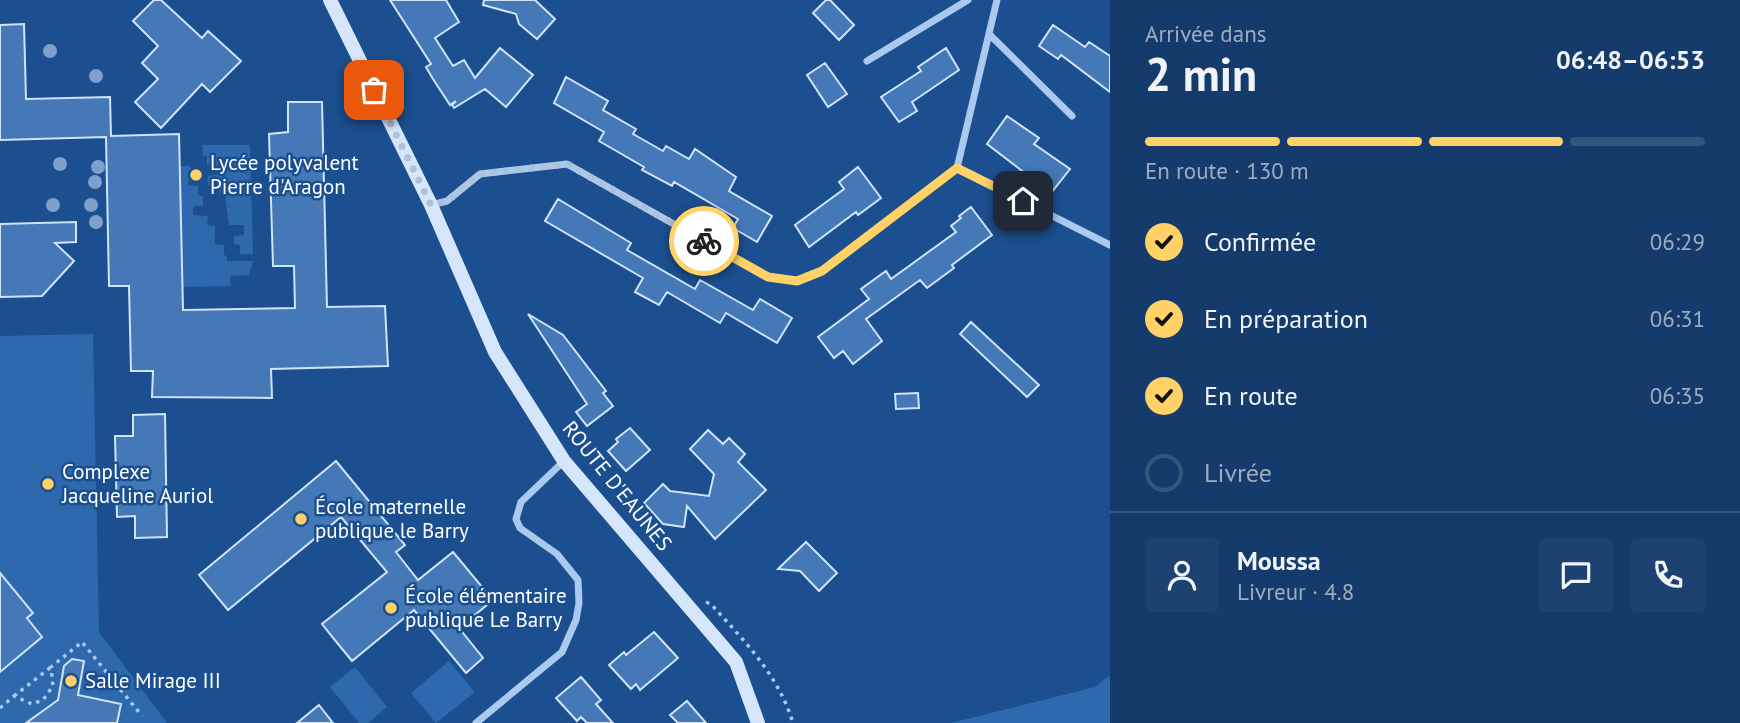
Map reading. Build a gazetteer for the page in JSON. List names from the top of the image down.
{
  "streets": {
    "main road": ["ROUTE D'EAUNES"]
  },
  "places": [
    "Lycée polyvalent Pierre d'Aragon",
    "Complexe Jacqueline Auriol",
    "École maternelle publique le Barry",
    "École élémentaire publique Le Barry",
    "Salle Mirage III"
  ],
  "page": {
    "heading": ["2 min", "Arrivée dans", "06:48–06:53"],
    "panel": ["Moussa", "Livreur · 4.8"],
    "bar": "En route · 130 m",
    "list": [
      ["Confirmée", "06:29"],
      ["En préparation", "06:31"],
      ["En route", "06:35"],
      "Livrée"
    ]
  }
}
